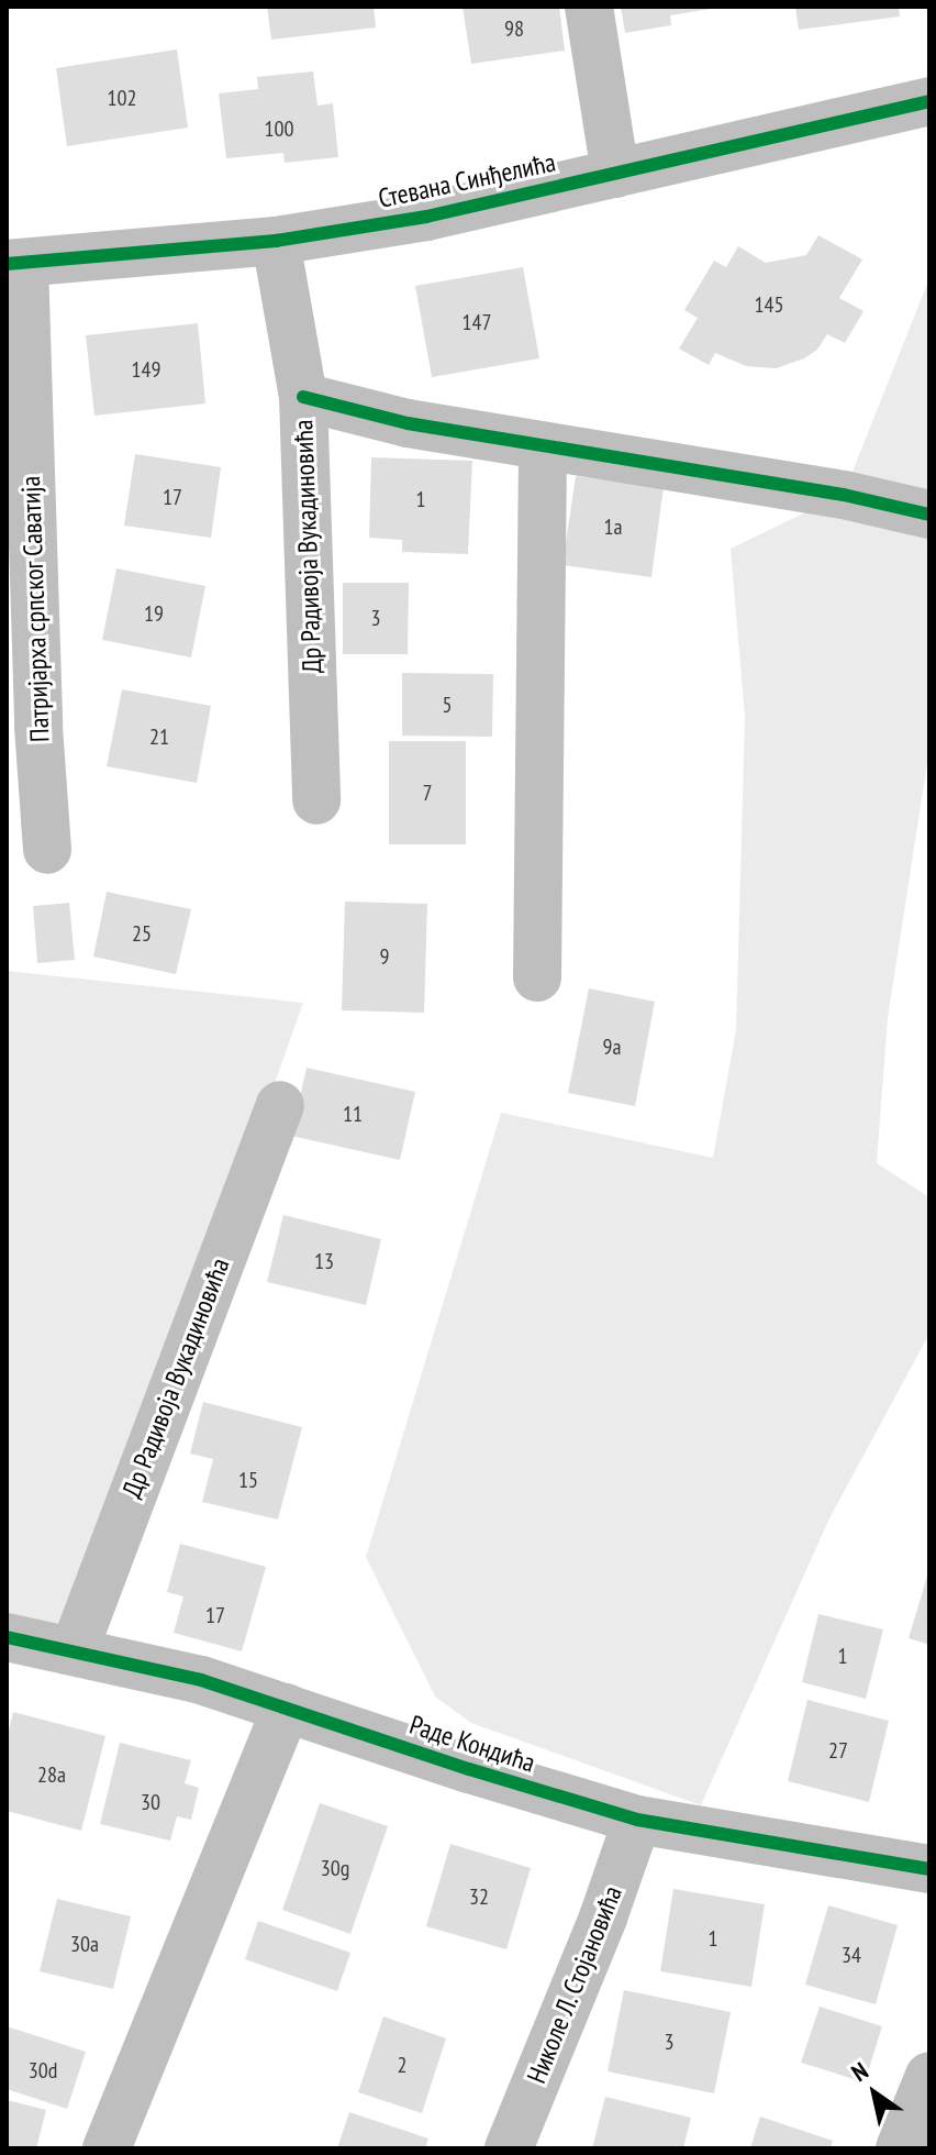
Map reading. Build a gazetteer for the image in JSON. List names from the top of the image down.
{
  "streets": {
    "street": [
      "Стевана Синђелића",
      "Др Радивоја Вукадиновића",
      "Патријарха српског Саватија",
      "Раде Кондића",
      "Николе Л. Стојановића"
    ]
  },
  "crossings": [
    ["Стевана Синђелића", "Др Радивоја Вукадиновића"],
    ["Стевана Синђелића", "Патријарха српског Саватија"],
    ["Др Радивоја Вукадиновића", "Раде Кондића"],
    ["Раде Кондића", "Николе Л. Стојановића"]
  ],
  "house_numbers": [
    "98",
    "102",
    "100",
    "145",
    "147",
    "149",
    "17",
    "1",
    "1a",
    "19",
    "3",
    "5",
    "21",
    "7",
    "25",
    "9",
    "9a",
    "11",
    "13",
    "15",
    "17",
    "1",
    "27",
    "28a",
    "30",
    "30g",
    "32",
    "1",
    "30a",
    "34",
    "3",
    "2",
    "30d"
  ],
  "north": "top left"
}
